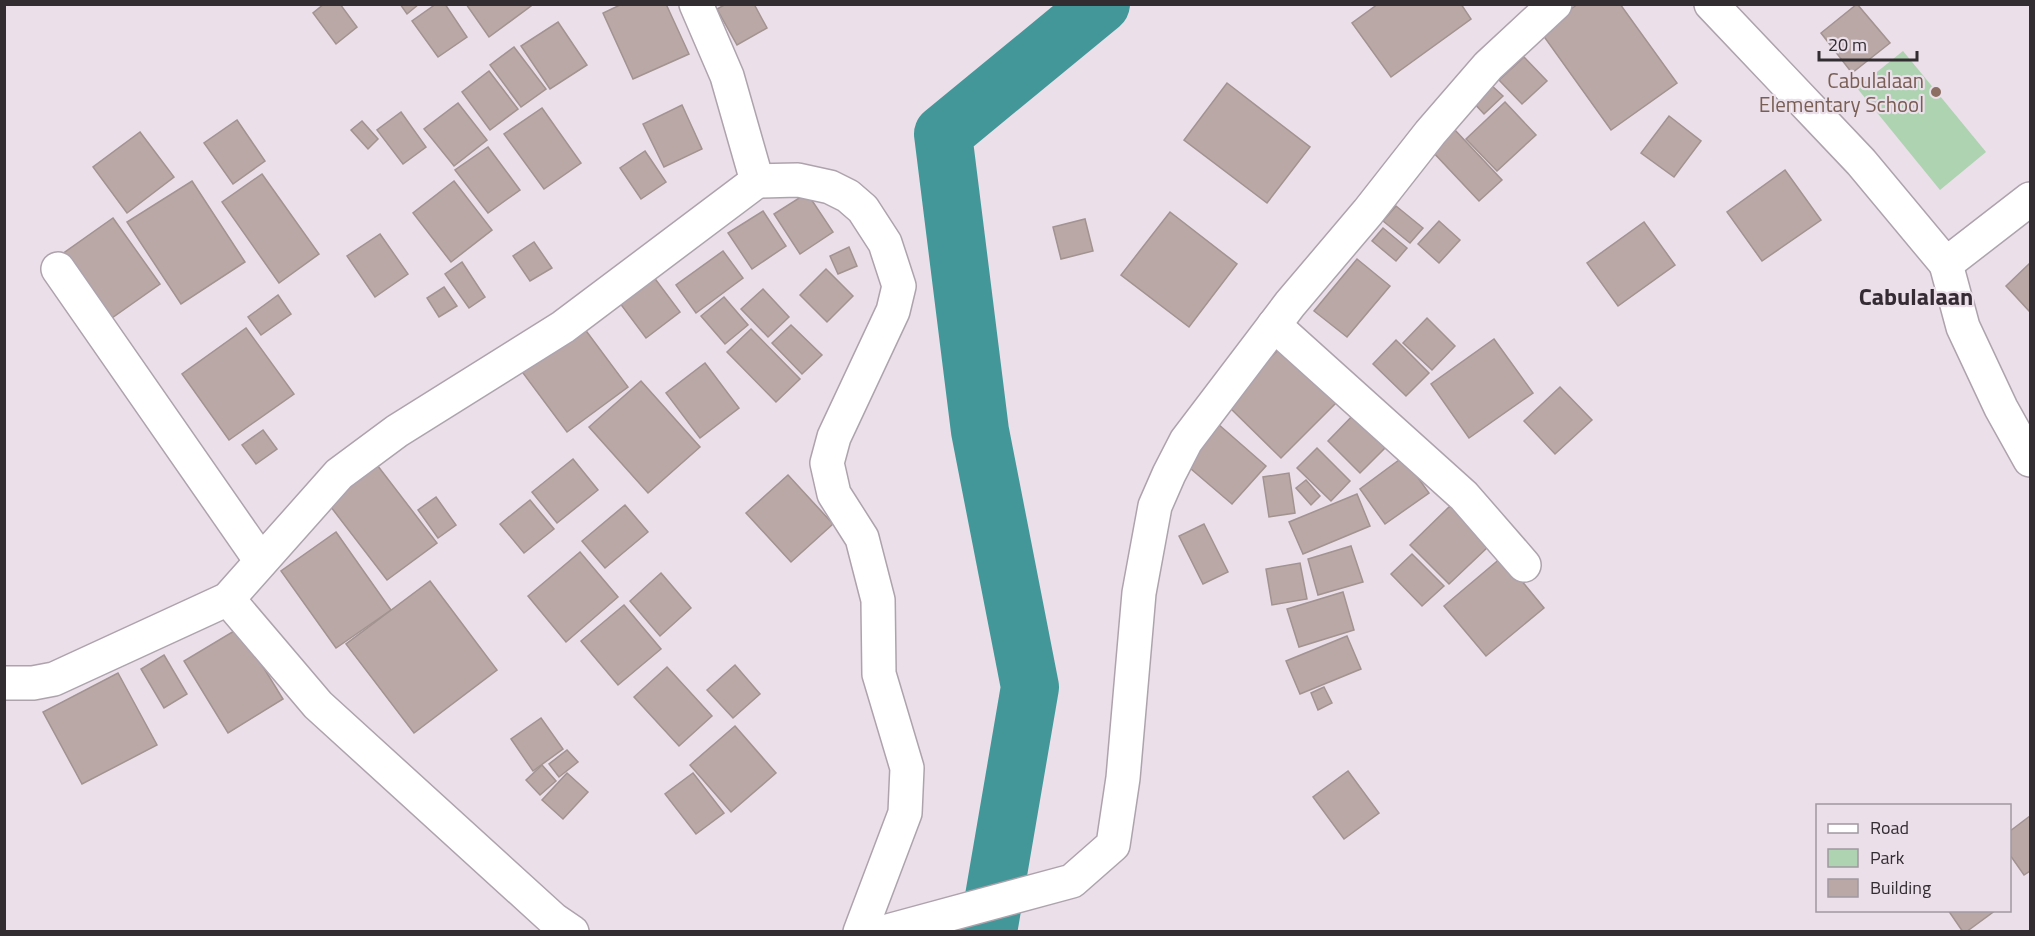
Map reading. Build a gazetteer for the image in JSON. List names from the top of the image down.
{
  "districts": ["Cabulalaan"],
  "places": ["Cabulalaan Elementary School"],
  "legend": ["Road", "Park", "Building"],
  "scale_bar": "20 m"
}
